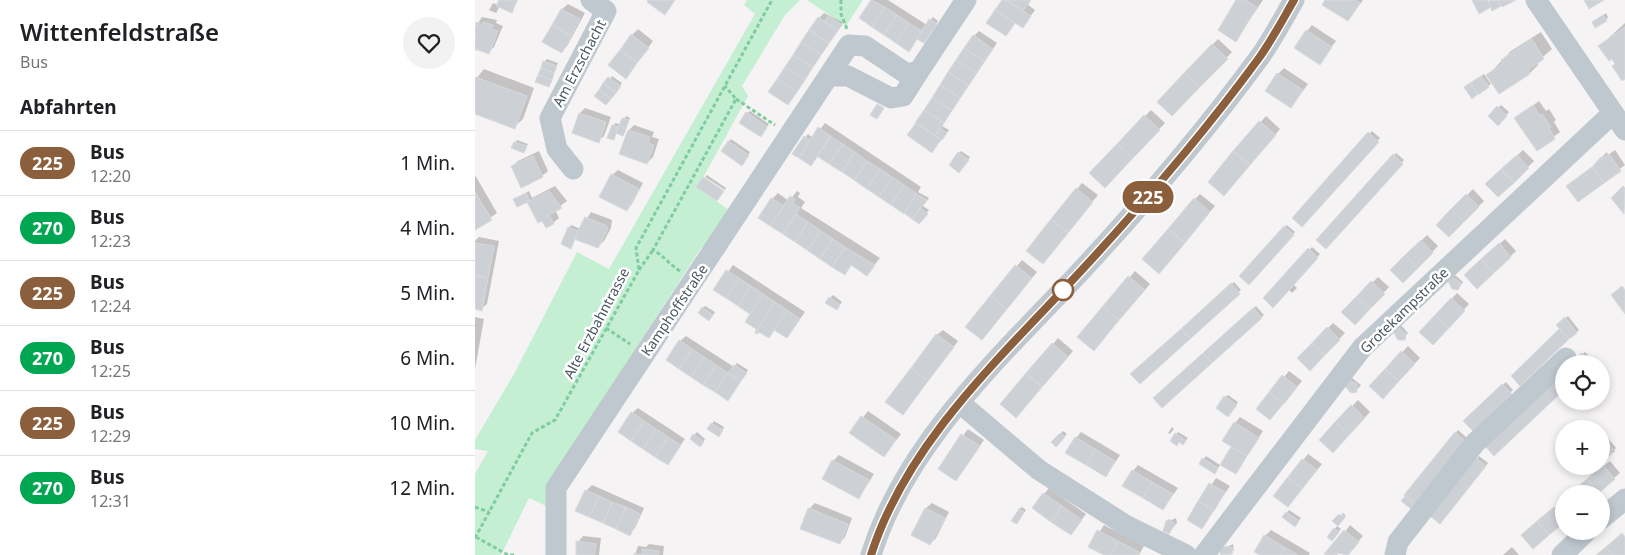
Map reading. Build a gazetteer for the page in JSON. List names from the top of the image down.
{
  "streets": {
    "street": ["Am Erzschacht", "Kamphoffstraße", "Grotekampstraße"],
    "path": ["Alte Erzbahntrasse"]
  },
  "lines": ["bus line 225"],
  "page": {
    "heading": [
      ["Wittenfeldstraße", "Bus"],
      "Abfahrten"
    ],
    "on_map": "225",
    "list": [
      {
        "mark": "225",
        "name": "Bus",
        "note": "12:20",
        "value": "1 Min."
      },
      {
        "mark": "270",
        "name": "Bus",
        "note": "12:23",
        "value": "4 Min."
      },
      {
        "mark": "225",
        "name": "Bus",
        "note": "12:24",
        "value": "5 Min."
      },
      {
        "mark": "270",
        "name": "Bus",
        "note": "12:25",
        "value": "6 Min."
      },
      {
        "mark": "225",
        "name": "Bus",
        "note": "12:29",
        "value": "10 Min."
      },
      {
        "mark": "270",
        "name": "Bus",
        "note": "12:31",
        "value": "12 Min."
      }
    ],
    "map_buttons": ["+", "−"]
  }
}
